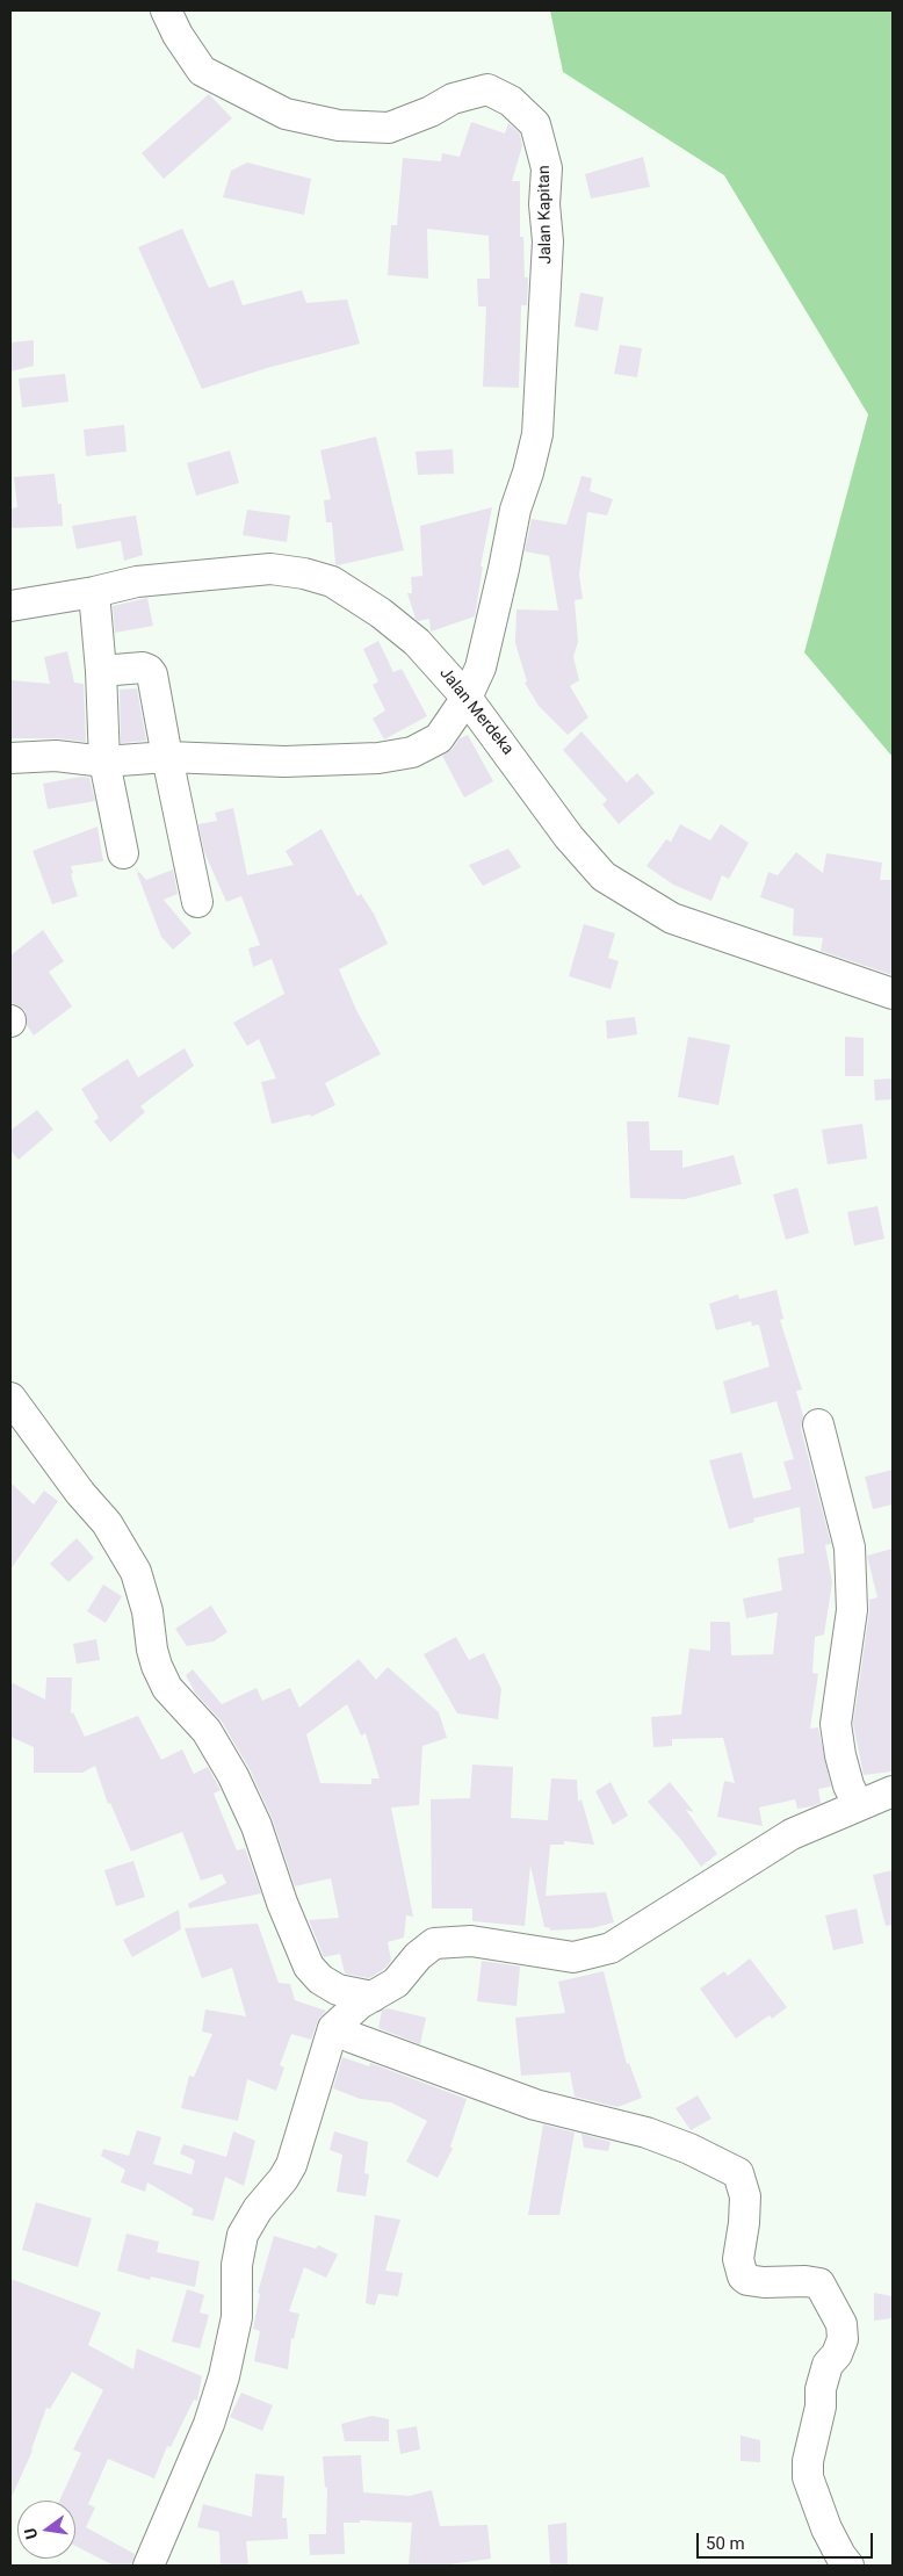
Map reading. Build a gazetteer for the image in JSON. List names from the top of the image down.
{
  "streets": {
    "street": ["Jalan Kapitan", "Jalan Merdeka"]
  },
  "crossings": [
    ["Jalan Kapitan", "Jalan Merdeka"]
  ],
  "scale_bar": "50 m",
  "north": "left"
}
